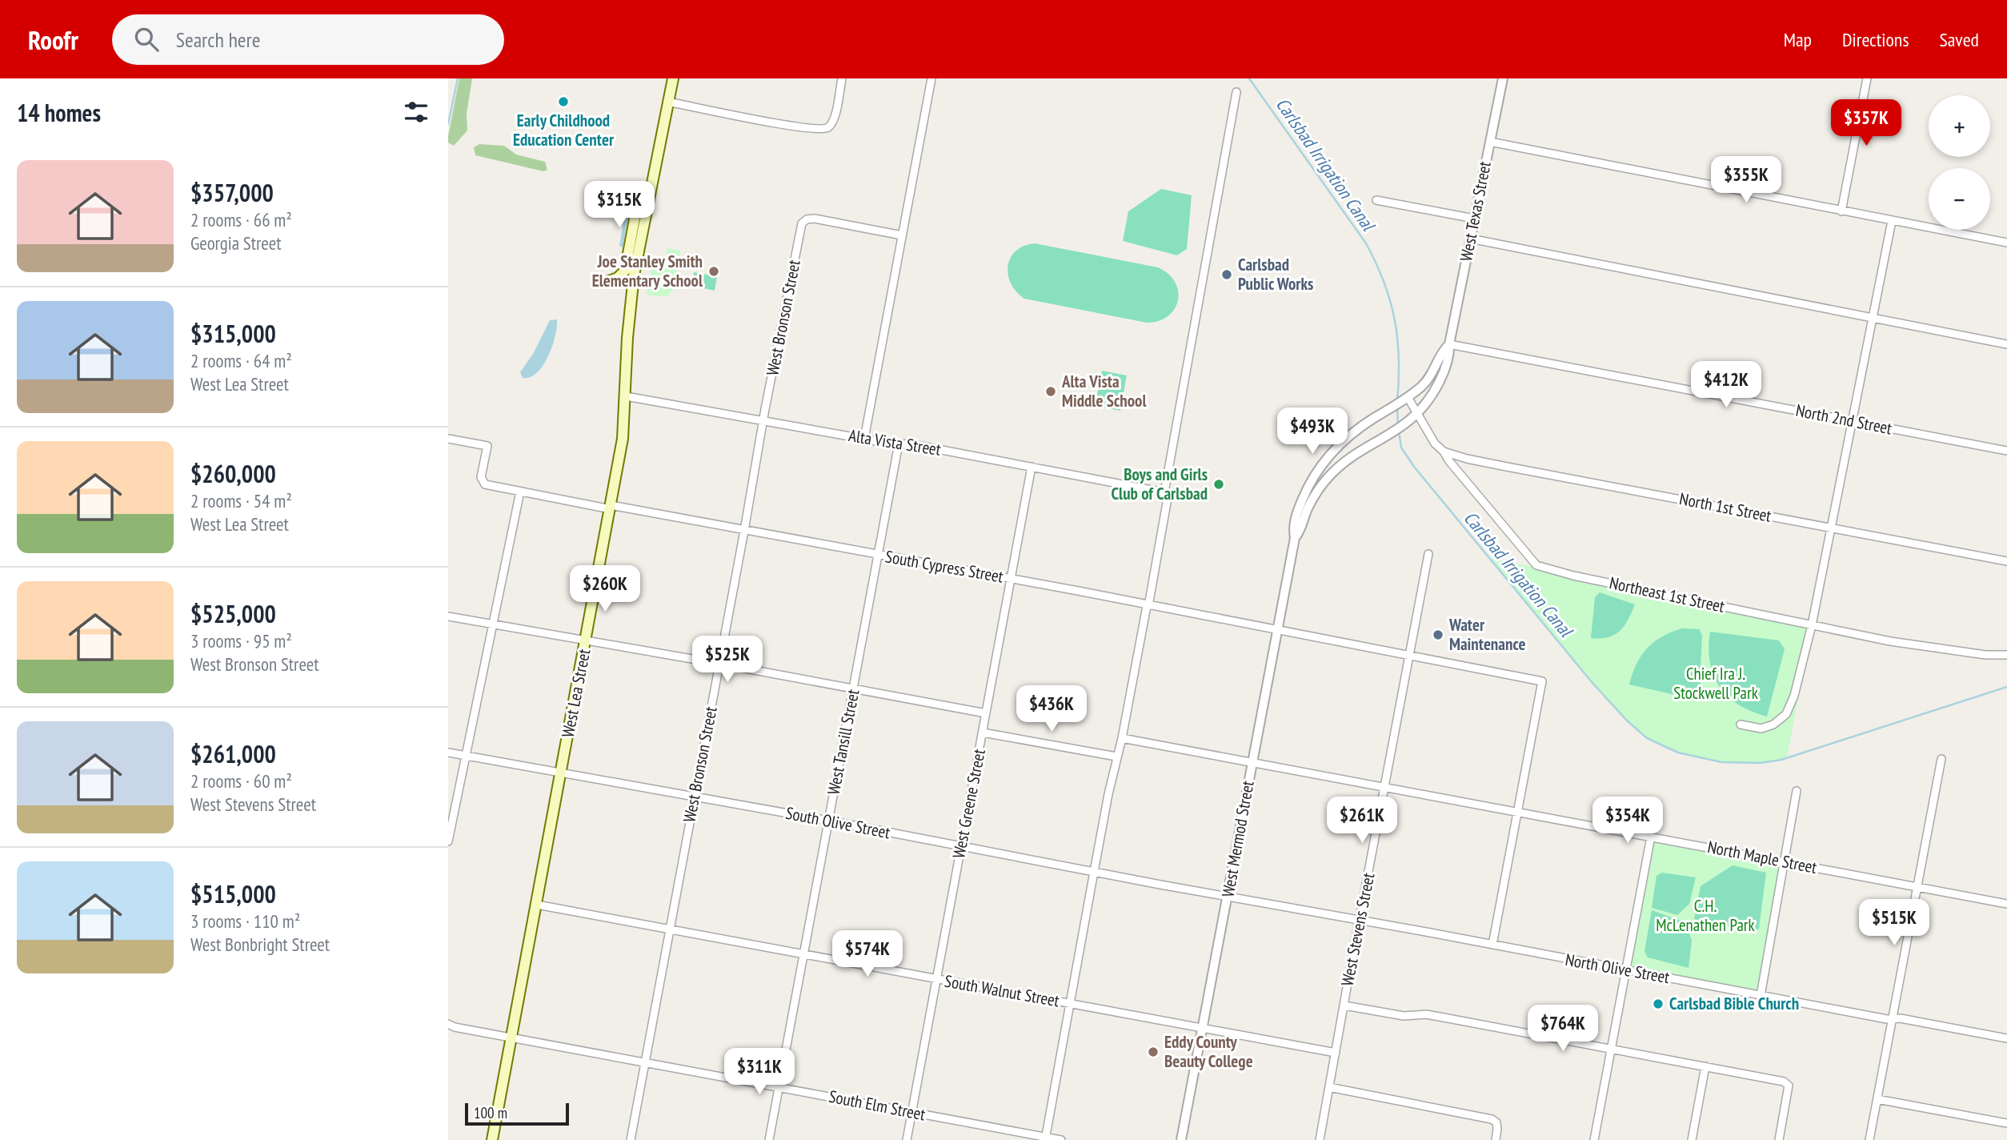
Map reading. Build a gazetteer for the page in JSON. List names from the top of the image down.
{
  "streets": {
    "main road": ["West Lea Street"],
    "street": [
      "West Texas Street",
      "West Bronson Street",
      "North 2nd Street",
      "Alta Vista Street",
      "North 1st Street",
      "South Cypress Street",
      "Northeast 1st Street",
      "West Tansill Street",
      "West Greene Street",
      "South Olive Street",
      "West Mermod Street",
      "North Maple Street",
      "West Stevens Street",
      "North Olive Street",
      "South Walnut Street",
      "South Elm Street"
    ]
  },
  "crossings": [
    ["West Texas Street", "North 2nd Street"],
    ["West Texas Street", "Northeast 1st Street"],
    ["West Texas Street", "West Mermod Street"],
    ["West Bronson Street", "Alta Vista Street"],
    ["West Bronson Street", "South Cypress Street"],
    ["West Bronson Street", "South Olive Street"],
    ["West Bronson Street", "South Walnut Street"],
    ["West Bronson Street", "South Elm Street"],
    ["Alta Vista Street", "West Lea Street"],
    ["Alta Vista Street", "West Tansill Street"],
    ["Alta Vista Street", "West Greene Street"],
    ["North 1st Street", "Northeast 1st Street"],
    ["South Cypress Street", "West Lea Street"],
    ["South Cypress Street", "West Tansill Street"],
    ["South Cypress Street", "West Greene Street"],
    ["South Cypress Street", "West Mermod Street"],
    ["South Cypress Street", "North Maple Street"],
    ["South Cypress Street", "West Stevens Street"],
    ["West Lea Street", "South Olive Street"],
    ["West Lea Street", "South Walnut Street"],
    ["West Lea Street", "South Elm Street"],
    ["West Tansill Street", "South Olive Street"],
    ["West Tansill Street", "South Walnut Street"],
    ["West Tansill Street", "South Elm Street"],
    ["West Greene Street", "South Olive Street"],
    ["West Greene Street", "South Walnut Street"],
    ["West Greene Street", "South Elm Street"],
    ["South Olive Street", "West Mermod Street"],
    ["South Olive Street", "North Olive Street"],
    ["West Mermod Street", "North Maple Street"],
    ["West Mermod Street", "North Olive Street"],
    ["West Mermod Street", "South Walnut Street"],
    ["North Maple Street", "West Stevens Street"],
    ["West Stevens Street", "North Olive Street"],
    ["West Stevens Street", "South Walnut Street"]
  ],
  "water": ["Carlsbad Irrigation Canal"],
  "parks": ["Chief Ira J. Stockwell Park", "C.H. McLenathen Park"],
  "places": [
    "Early Childhood Education Center",
    "Joe Stanley Smith Elementary School",
    "Carlsbad Public Works",
    "Alta Vista Middle School",
    "Boys and Girls Club of Carlsbad",
    "Water Maintenance",
    "Carlsbad Bible Church",
    "Eddy County Beauty College"
  ],
  "scale_bar": "100 m",
  "page": {
    "header": "Roofr",
    "search": "Search here",
    "nav": ["Map", "Directions", "Saved"],
    "heading": "14 homes",
    "map_buttons": ["+", "−"],
    "price": [
      "$357K",
      "$355K",
      "$315K",
      "$412K",
      "$493K",
      "$260K",
      "$525K",
      "$436K",
      "$261K",
      "$354K",
      "$515K",
      "$574K",
      "$764K",
      "$311K"
    ],
    "list": [
      {
        "name": "$357,000",
        "note": "2 rooms · 66 m² · Georgia Street"
      },
      {
        "name": "$315,000",
        "note": "2 rooms · 64 m² · West Lea Street"
      },
      {
        "name": "$260,000",
        "note": "2 rooms · 54 m² · West Lea Street"
      },
      {
        "name": "$525,000",
        "note": "3 rooms · 95 m² · West Bronson Street"
      },
      {
        "name": "$261,000",
        "note": "2 rooms · 60 m² · West Stevens Street"
      },
      {
        "name": "$515,000",
        "note": "3 rooms · 110 m² · West Bonbright Street"
      }
    ],
    "scale": "100 m"
  }
}
